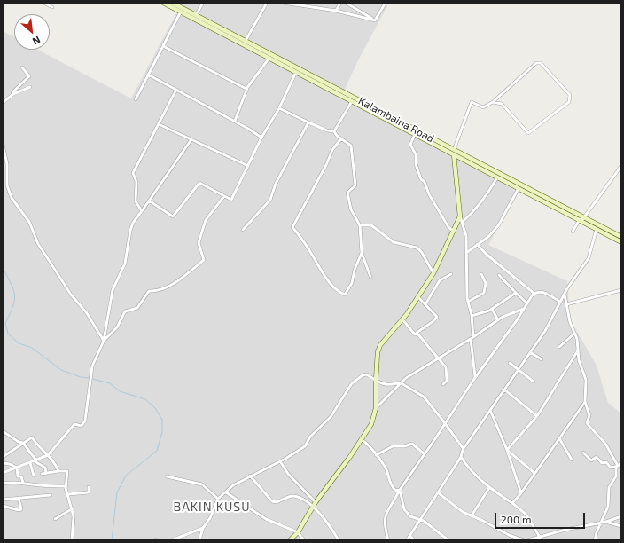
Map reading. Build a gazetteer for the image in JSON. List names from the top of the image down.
{
  "streets": {
    "main road": ["Kalambaina Road"]
  },
  "districts": ["BAKIN KUSU"],
  "scale_bar": "200 m",
  "north": "bottom right"
}
